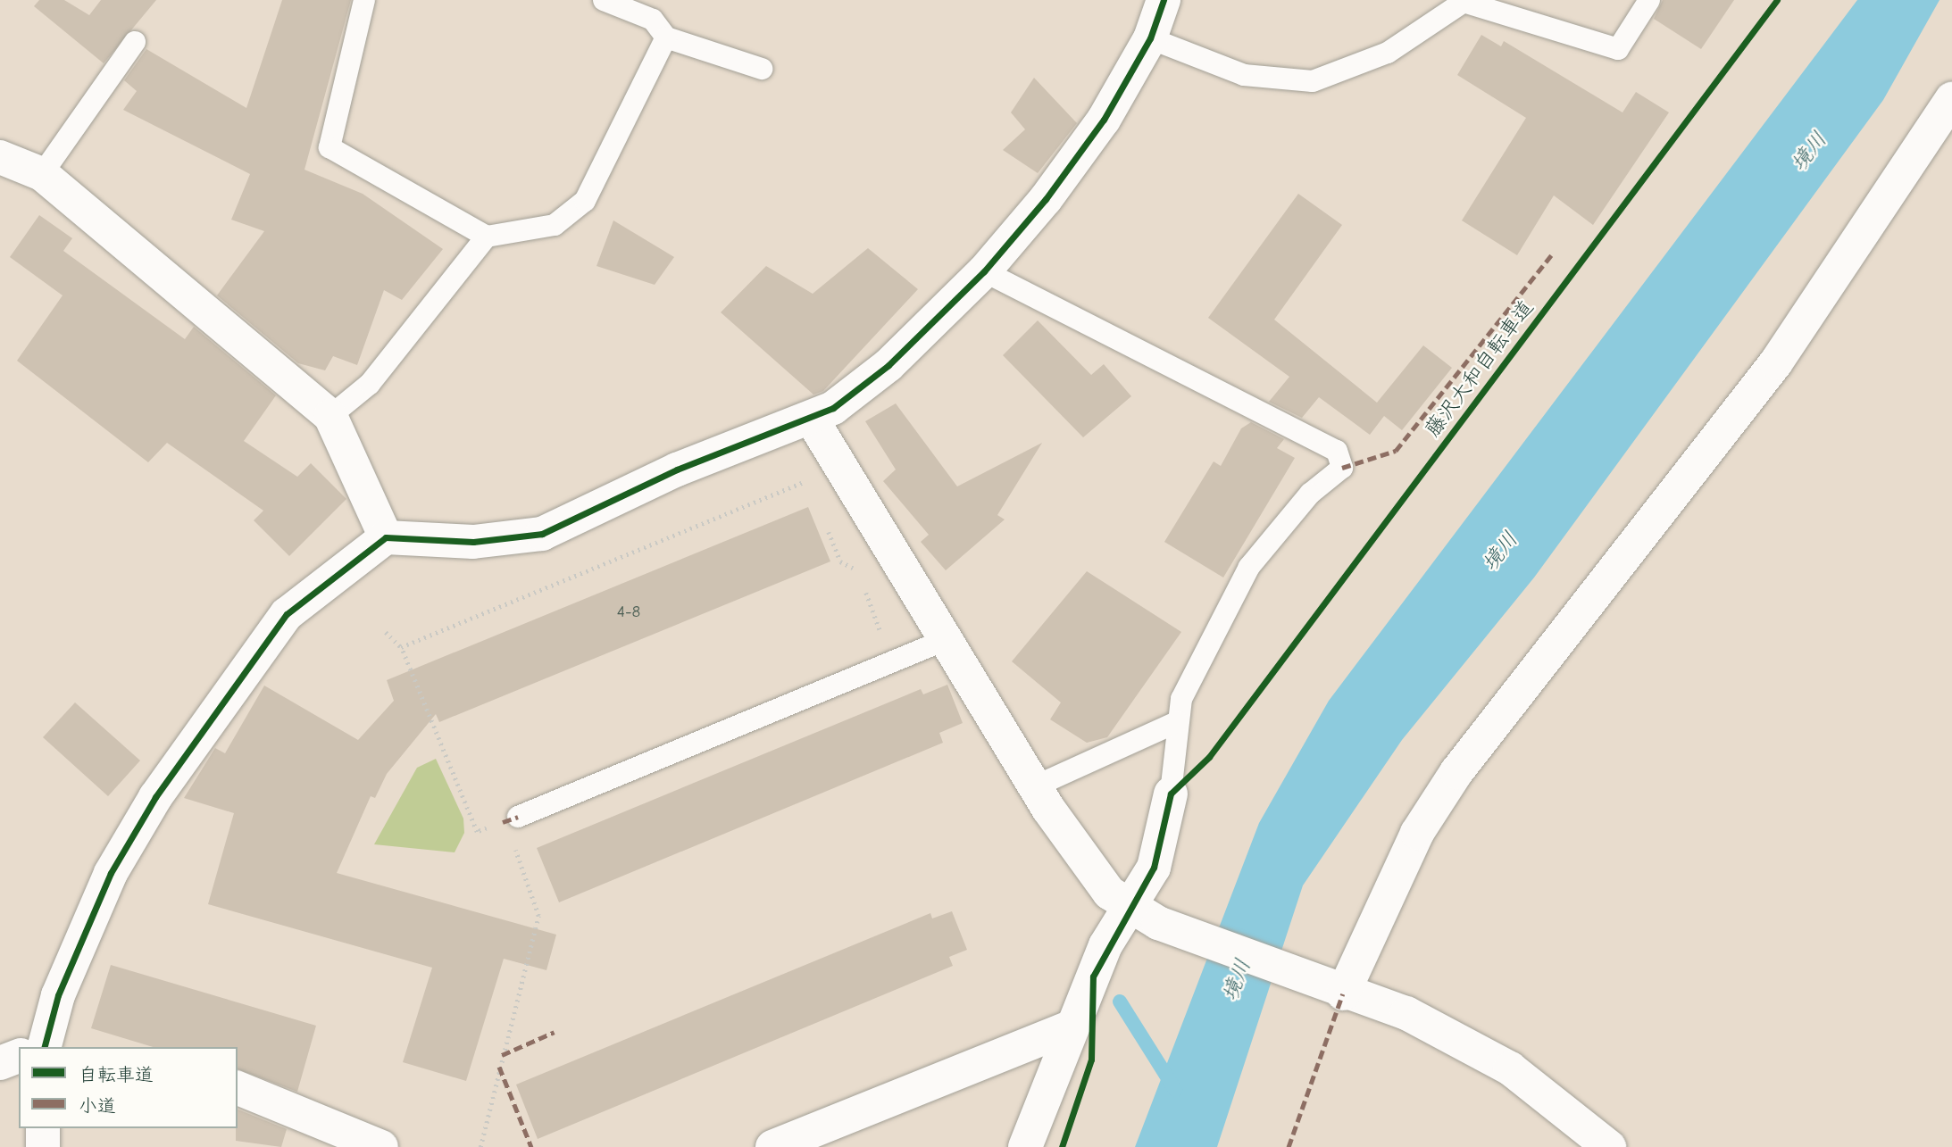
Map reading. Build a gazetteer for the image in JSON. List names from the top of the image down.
{
  "streets": {
    "cycle path": ["藤沢大和自転車道"]
  },
  "water": ["境川"],
  "house_numbers": ["4-8"],
  "legend": ["自転車道", "小道"]
}
